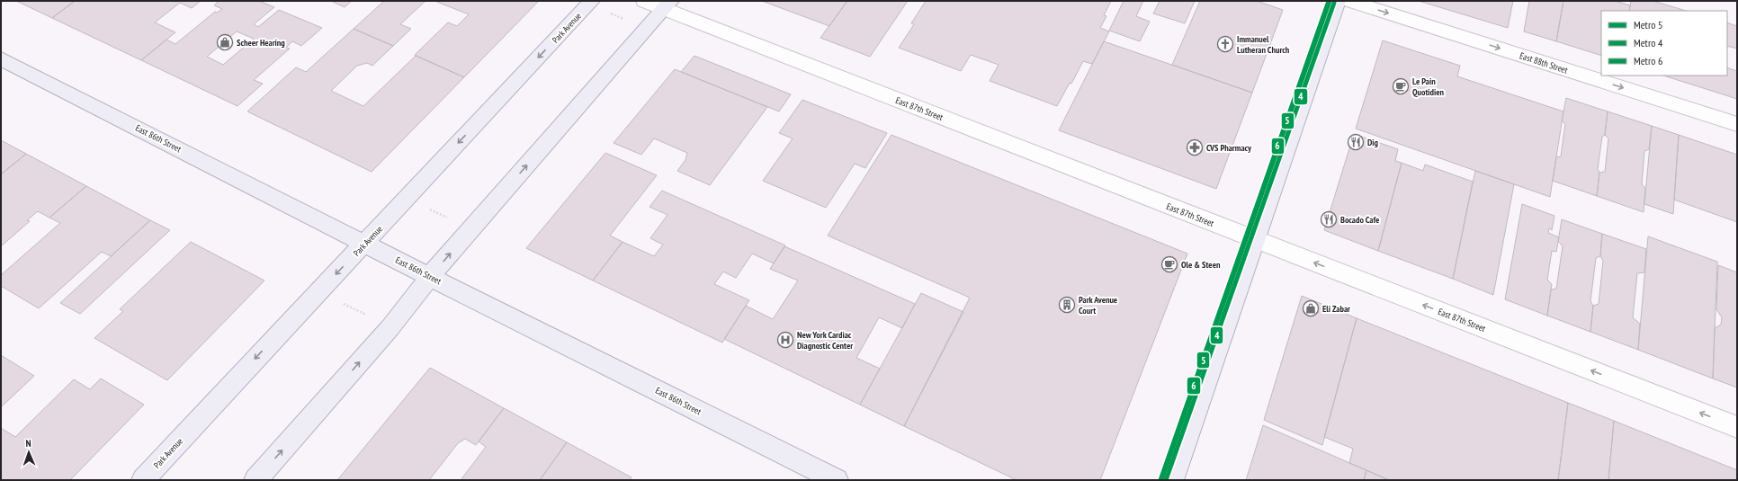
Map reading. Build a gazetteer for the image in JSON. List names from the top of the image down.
{
  "streets": {
    "main road": ["Park Avenue", "East 86th Street"],
    "street": ["East 88th Street", "East 87th Street"]
  },
  "crossings": [
    ["Park Avenue", "East 86th Street"]
  ],
  "one_way": ["East 88th Street", "East 87th Street"],
  "places": {
    "shop": ["Scheer Hearing", "Eli Zabar"],
    "church": ["Immanuel Lutheran Church"],
    "cafe": ["Le Pain Quotidien", "Ole & Steen"],
    "restaurant": ["Dig", "Bocado Cafe"],
    "pharmacy": ["CVS Pharmacy"],
    "building": ["Park Avenue Court"],
    "hospital": ["New York Cardiac Diagnostic Center"]
  },
  "lines": ["metro line 5", "metro line 6", "metro line 4"],
  "legend": ["Metro 5", "Metro 4", "Metro 6"],
  "north": "top"
}
